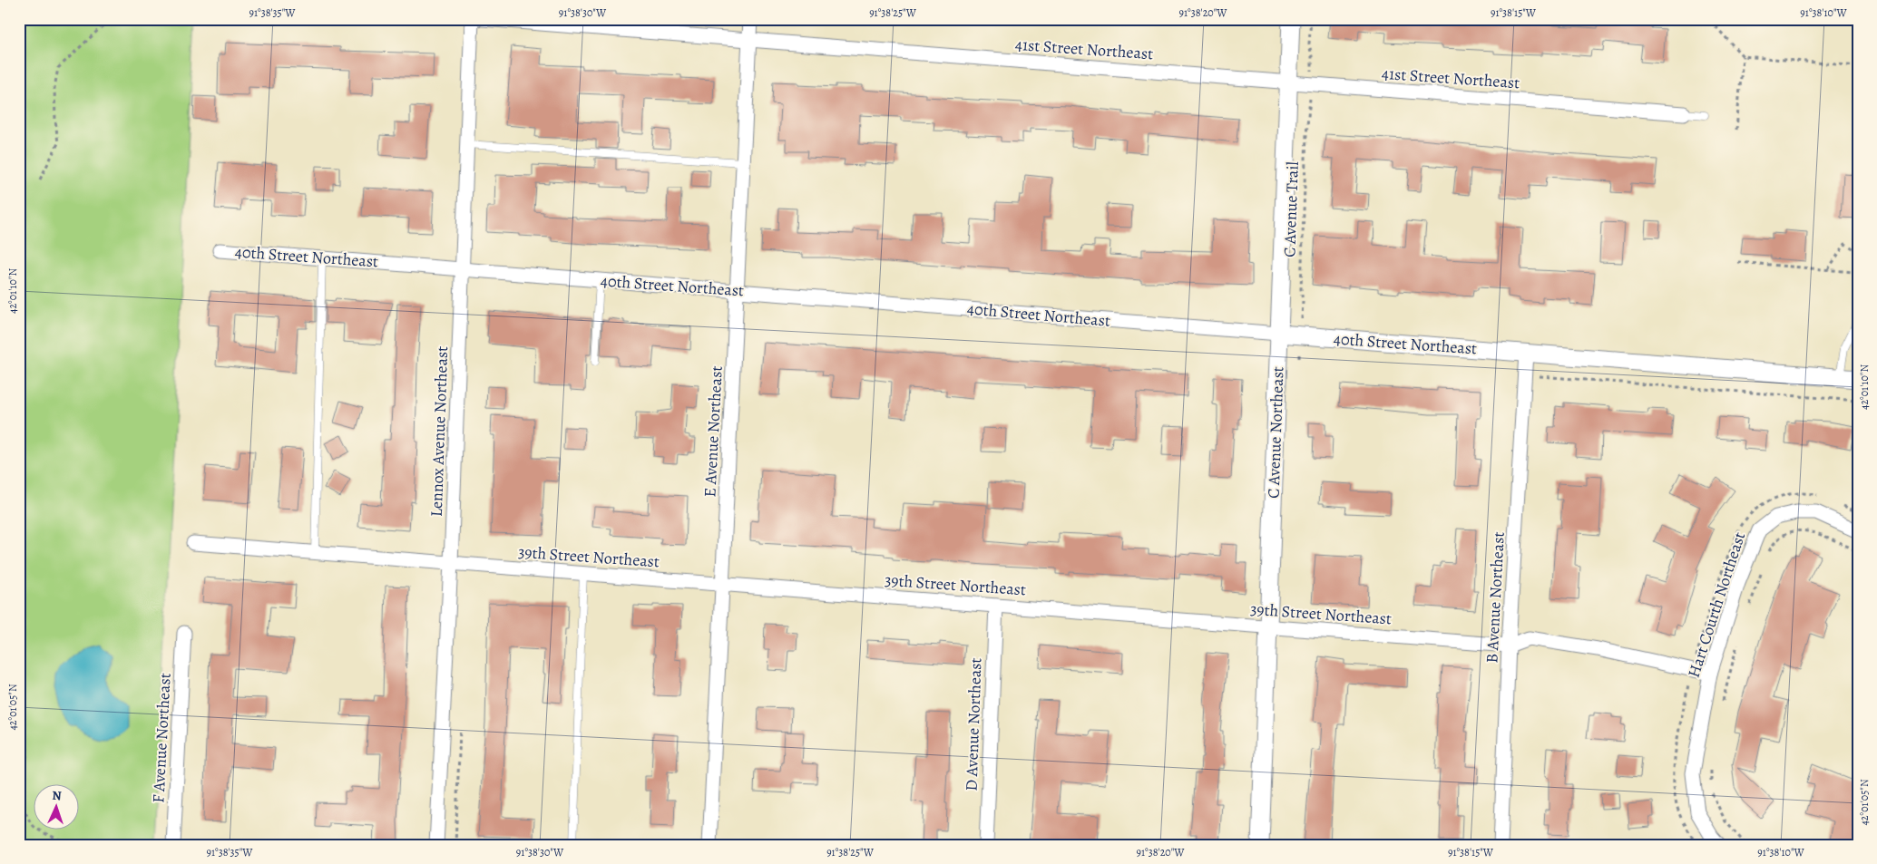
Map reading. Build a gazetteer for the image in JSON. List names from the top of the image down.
{
  "streets": {
    "street": [
      "41st Street Northeast",
      "40th Street Northeast",
      "Lennox Avenue Northeast",
      "E Avenue Northeast",
      "C Avenue Northeast",
      "39th Street Northeast",
      "B Avenue Northeast",
      "Hart Courth Northeast",
      "D Avenue Northeast",
      "F Avenue Northeast"
    ],
    "path": ["C Avenue Trail"]
  },
  "crossings": [
    ["41st Street Northeast", "E Avenue Northeast"],
    ["41st Street Northeast", "C Avenue Northeast"],
    ["40th Street Northeast", "Lennox Avenue Northeast"],
    ["40th Street Northeast", "E Avenue Northeast"],
    ["40th Street Northeast", "C Avenue Northeast"],
    ["40th Street Northeast", "B Avenue Northeast"],
    ["Lennox Avenue Northeast", "39th Street Northeast"],
    ["E Avenue Northeast", "39th Street Northeast"],
    ["C Avenue Northeast", "39th Street Northeast"],
    ["39th Street Northeast", "B Avenue Northeast"],
    ["39th Street Northeast", "Hart Courth Northeast"],
    ["39th Street Northeast", "D Avenue Northeast"]
  ],
  "north": "top",
  "coordinates": [
    "91°38'35\"W",
    "91°38'30\"W",
    "91°38'25\"W",
    "91°38'20\"W",
    "91°38'15\"W",
    "91°38'10\"W",
    "42°01'10\"N",
    "42°01'05\"N"
  ]
}
